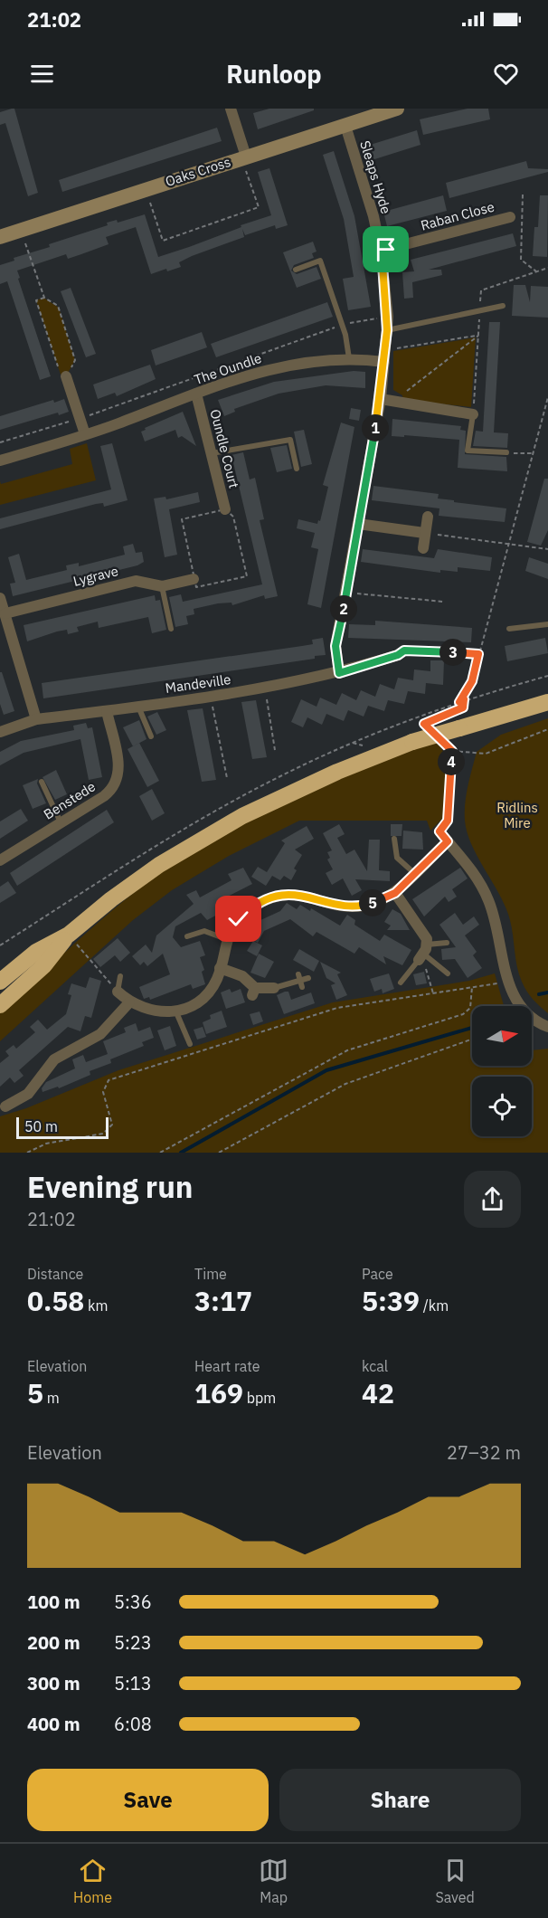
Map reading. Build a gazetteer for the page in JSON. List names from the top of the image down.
{
  "streets": {
    "street": [
      "Oaks Cross",
      "Sleaps Hyde",
      "Raban Close",
      "The Oundle",
      "Oundle Court",
      "Lygrave",
      "Mandeville",
      "Benstede"
    ]
  },
  "crossings": [
    ["Oaks Cross", "Sleaps Hyde"],
    ["Sleaps Hyde", "Raban Close"],
    ["Sleaps Hyde", "The Oundle"],
    ["Sleaps Hyde", "Mandeville"],
    ["The Oundle", "Oundle Court"],
    ["Mandeville", "Benstede"]
  ],
  "parks": ["Ridlins Mire"],
  "scale_bar": "50 m",
  "north": "right",
  "page": {
    "status": "21:02",
    "header": "Runloop",
    "pins": [
      "1",
      "2",
      "3",
      "4",
      "5"
    ],
    "scale": "50 m",
    "heading": ["Evening run", "21:02"],
    "stats": [
      ["Distance", "0.58 km"],
      ["Time", "3:17"],
      ["Pace", "5:39 /km"],
      ["Elevation", "5 m"],
      ["Heart rate", "169 bpm"],
      ["kcal", "42"]
    ],
    "chart": ["Elevation", "27–32 m"],
    "list": [
      {
        "name": "100 m",
        "note": "5:36"
      },
      {
        "name": "200 m",
        "note": "5:23"
      },
      {
        "name": "300 m",
        "note": "5:13"
      },
      {
        "name": "400 m",
        "note": "6:08"
      }
    ],
    "buttons": ["Save", "Share"],
    "tabs": ["Home", "Map", "Saved"]
  }
}
